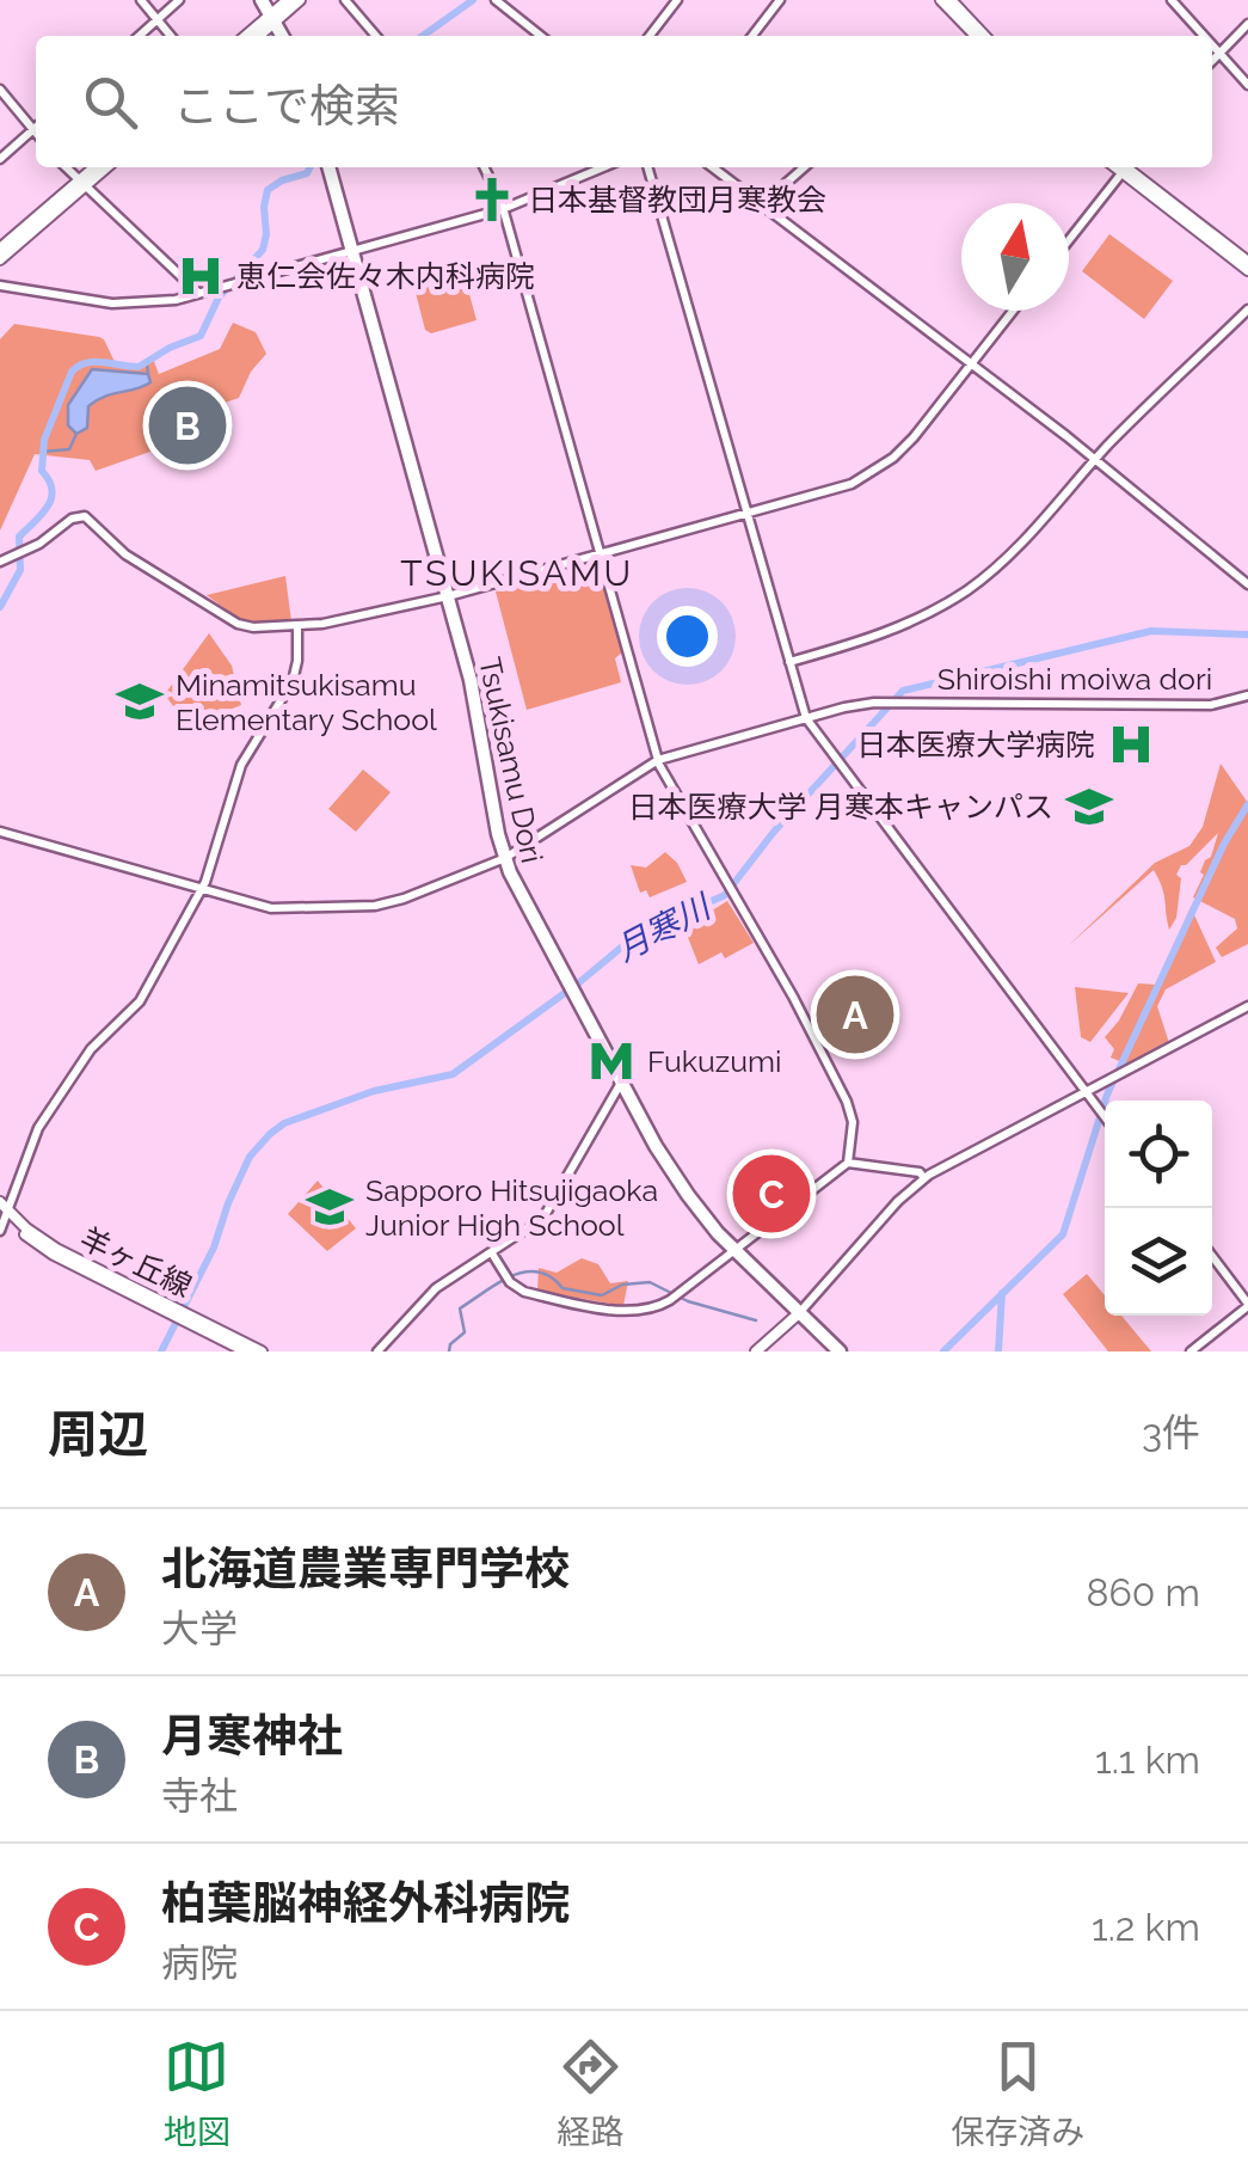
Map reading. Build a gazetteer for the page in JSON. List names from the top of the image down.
{
  "streets": {
    "highway": ["Tsukisamu Dori"],
    "main road": ["羊ヶ丘線"],
    "street": ["Shiroishi moiwa dori"]
  },
  "districts": ["TSUKISAMU"],
  "water": ["月寒川"],
  "places": {
    "church": ["日本基督教団月寒教会"],
    "hospital": ["恵仁会佐々木内科病院", "日本医療大学病院"],
    "school or university": ["Minamitsukisamu Elementary School", "日本医療大学 月寒本キャンパス", "Sapporo Hitsujigaoka Junior High School"],
    "metro station": ["Fukuzumi"]
  },
  "north": "top",
  "page": {
    "search": "ここで検索",
    "pins": ["B", "A", "C"],
    "heading": ["周辺", "3件"],
    "list": [
      {
        "mark": "A",
        "name": "北海道農業専門学校",
        "note": "大学",
        "value": "860 m"
      },
      {
        "mark": "B",
        "name": "月寒神社",
        "note": "寺社",
        "value": "1.1 km"
      },
      {
        "mark": "C",
        "name": "柏葉脳神経外科病院",
        "note": "病院",
        "value": "1.2 km"
      }
    ],
    "nav": ["地図", "経路", "保存済み"]
  }
}
